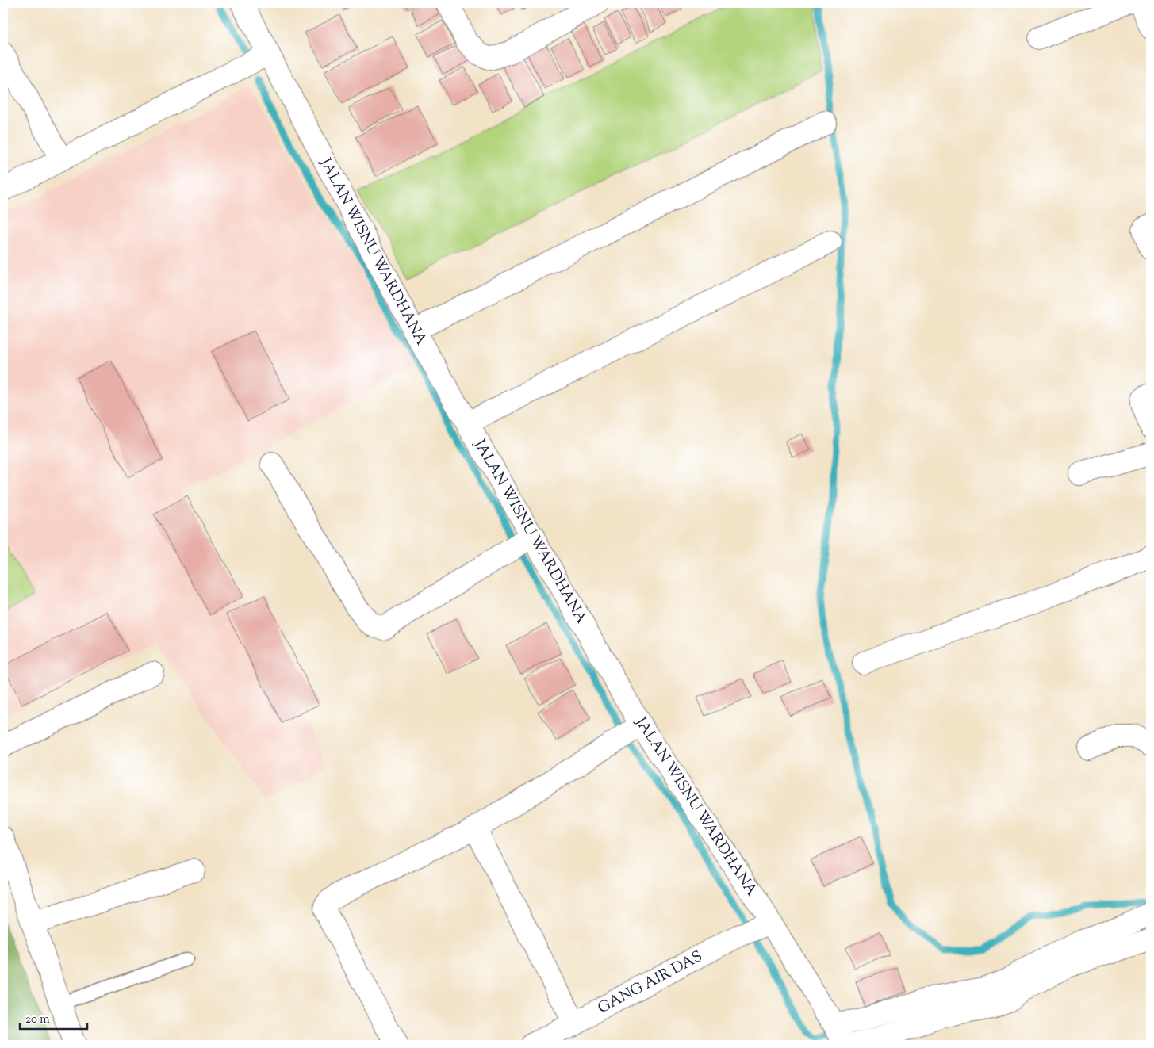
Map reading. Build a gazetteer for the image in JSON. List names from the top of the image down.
{
  "streets": {
    "street": ["JALAN WISNU WARDHANA", "GANG AIR DAS"]
  },
  "crossings": [
    ["JALAN WISNU WARDHANA", "GANG AIR DAS"]
  ],
  "scale_bar": "20 m"
}
